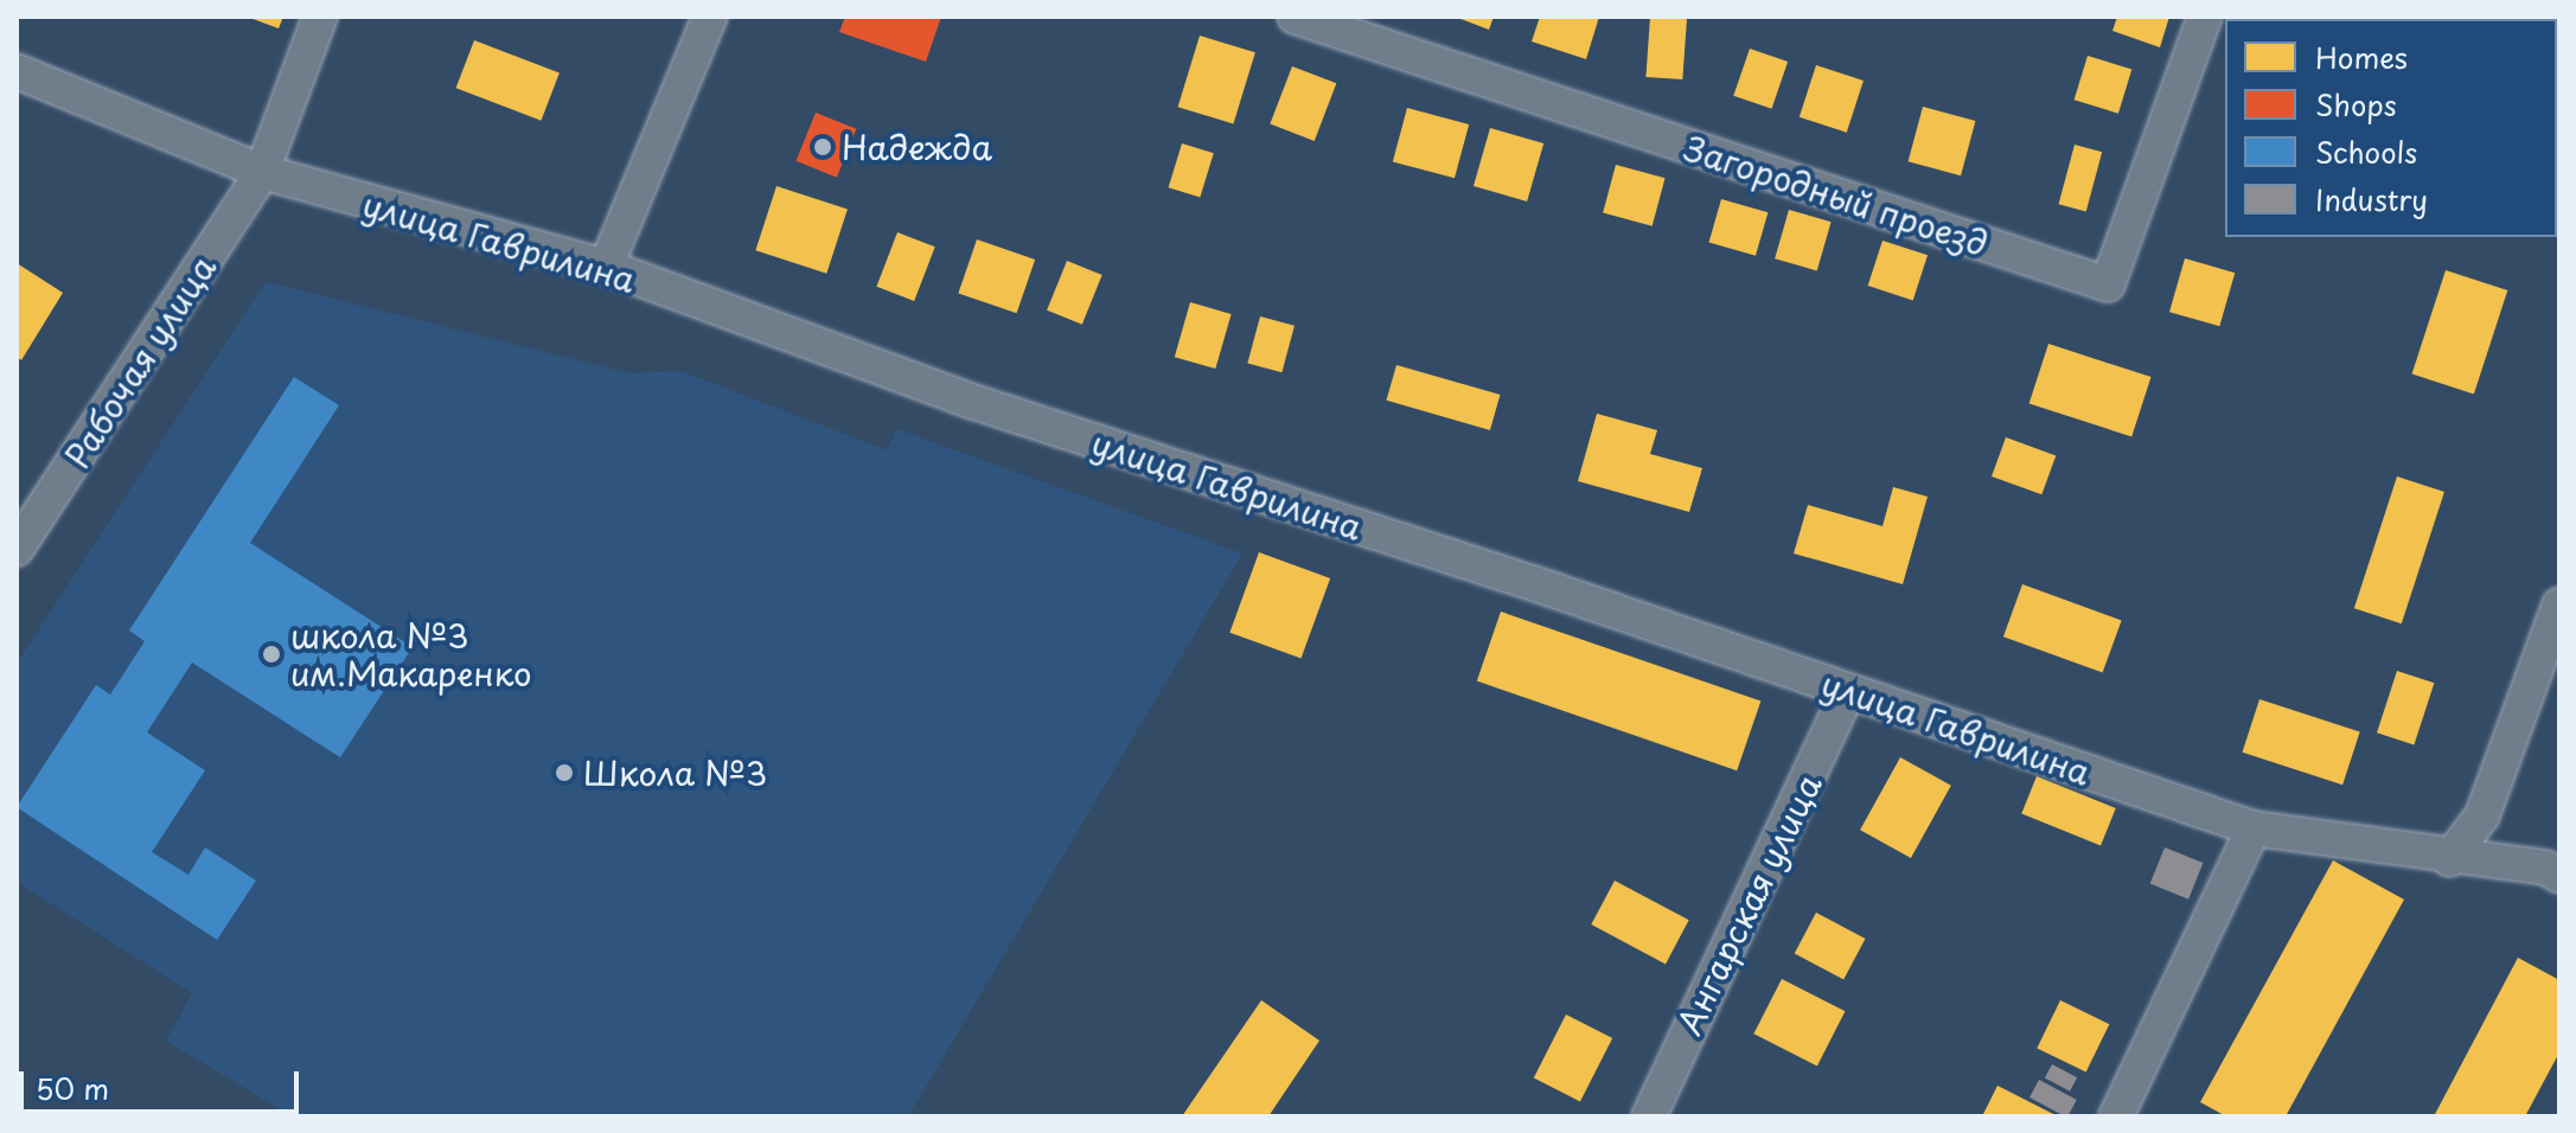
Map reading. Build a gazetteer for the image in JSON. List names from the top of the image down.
{
  "streets": {
    "street": [
      "Загородный проезд",
      "улица Гаврилина",
      "Рабочая улица",
      "Ангарская улица"
    ]
  },
  "crossings": [
    ["улица Гаврилина", "Рабочая улица"],
    ["улица Гаврилина", "Ангарская улица"]
  ],
  "places": ["Надежда", "школа №3 им.Макаренко", "Школа №3"],
  "legend": [
    "Homes",
    "Shops",
    "Schools",
    "Industry"
  ],
  "scale_bar": "50 m"
}
